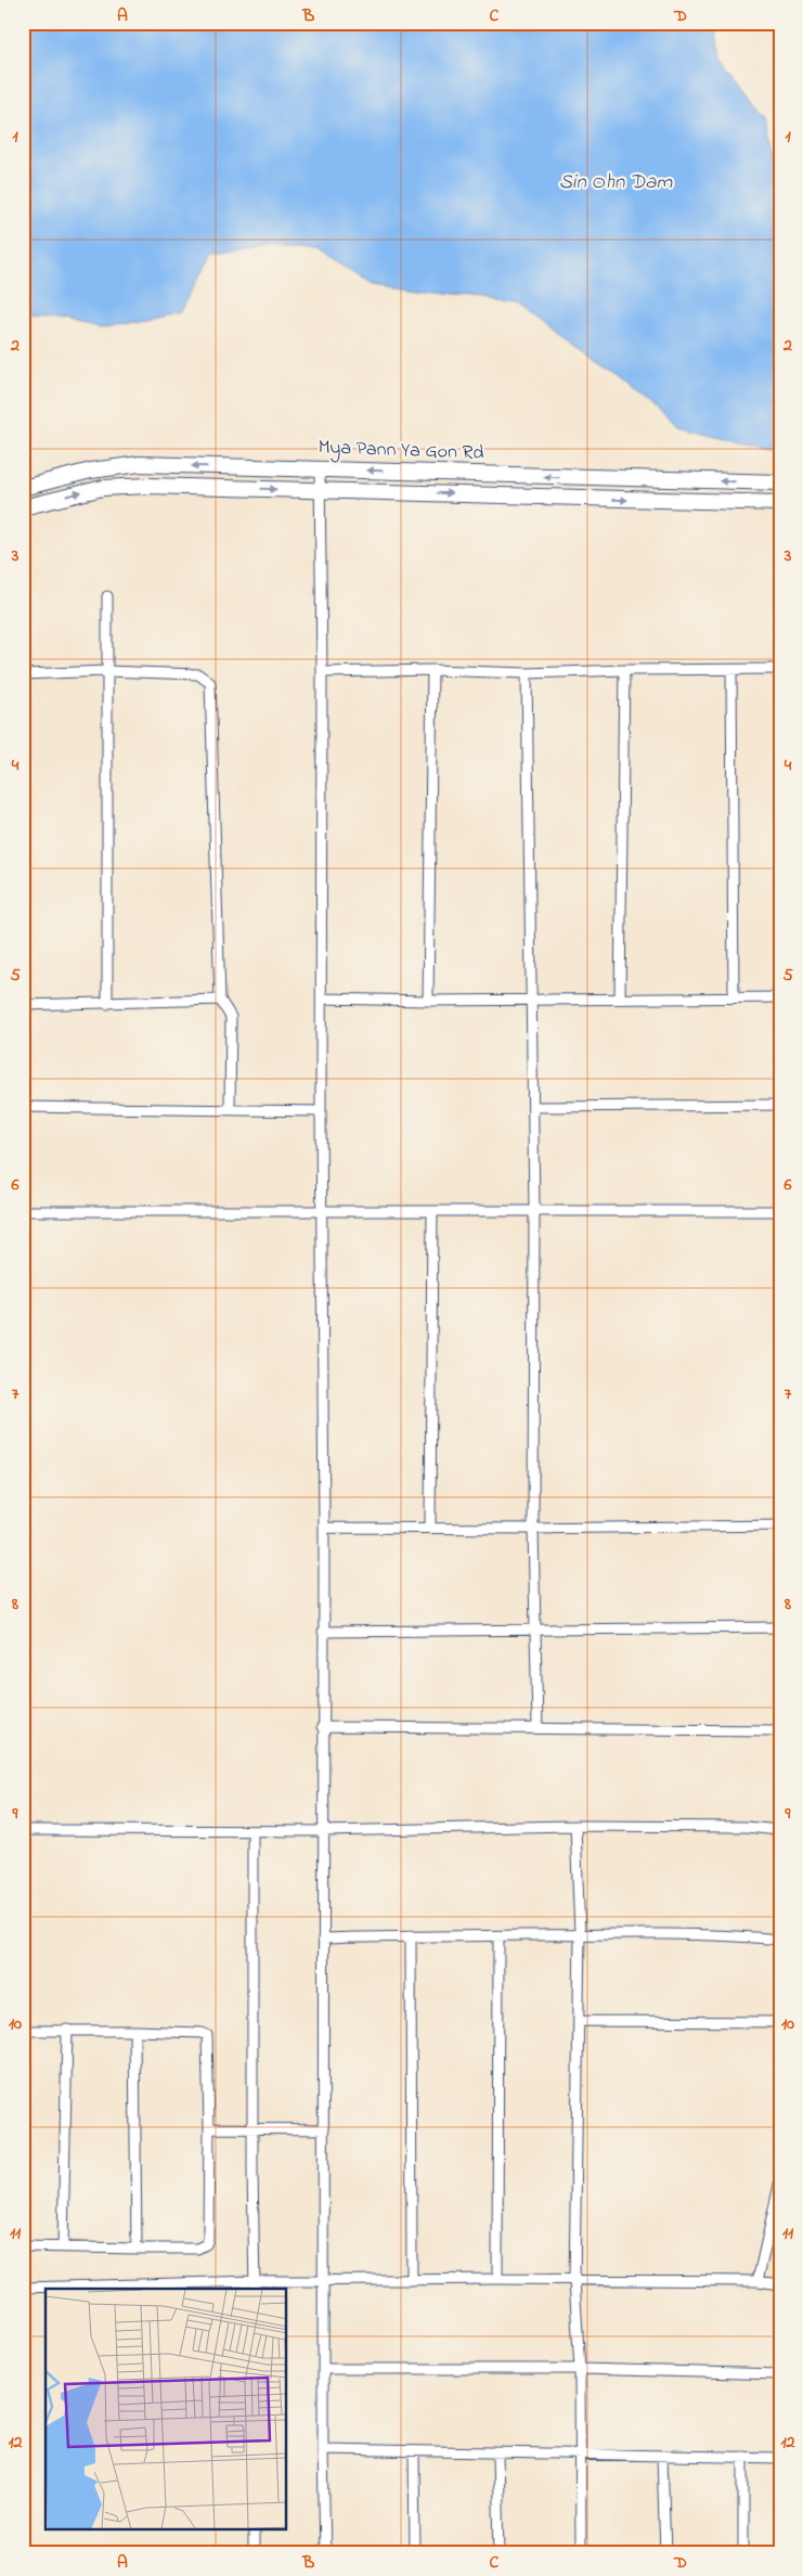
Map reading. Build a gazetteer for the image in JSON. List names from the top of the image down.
{
  "streets": {
    "main road": ["Mya Pann Ya Gon Rd"]
  },
  "water": ["Sin Ohn Dam"],
  "grid": {
    "columns": [
      "A",
      "B",
      "C",
      "D"
    ],
    "rows": [
      "1",
      "2",
      "3",
      "4",
      "5",
      "6",
      "7",
      "8",
      "9",
      "10",
      "11",
      "12"
    ]
  }
}
